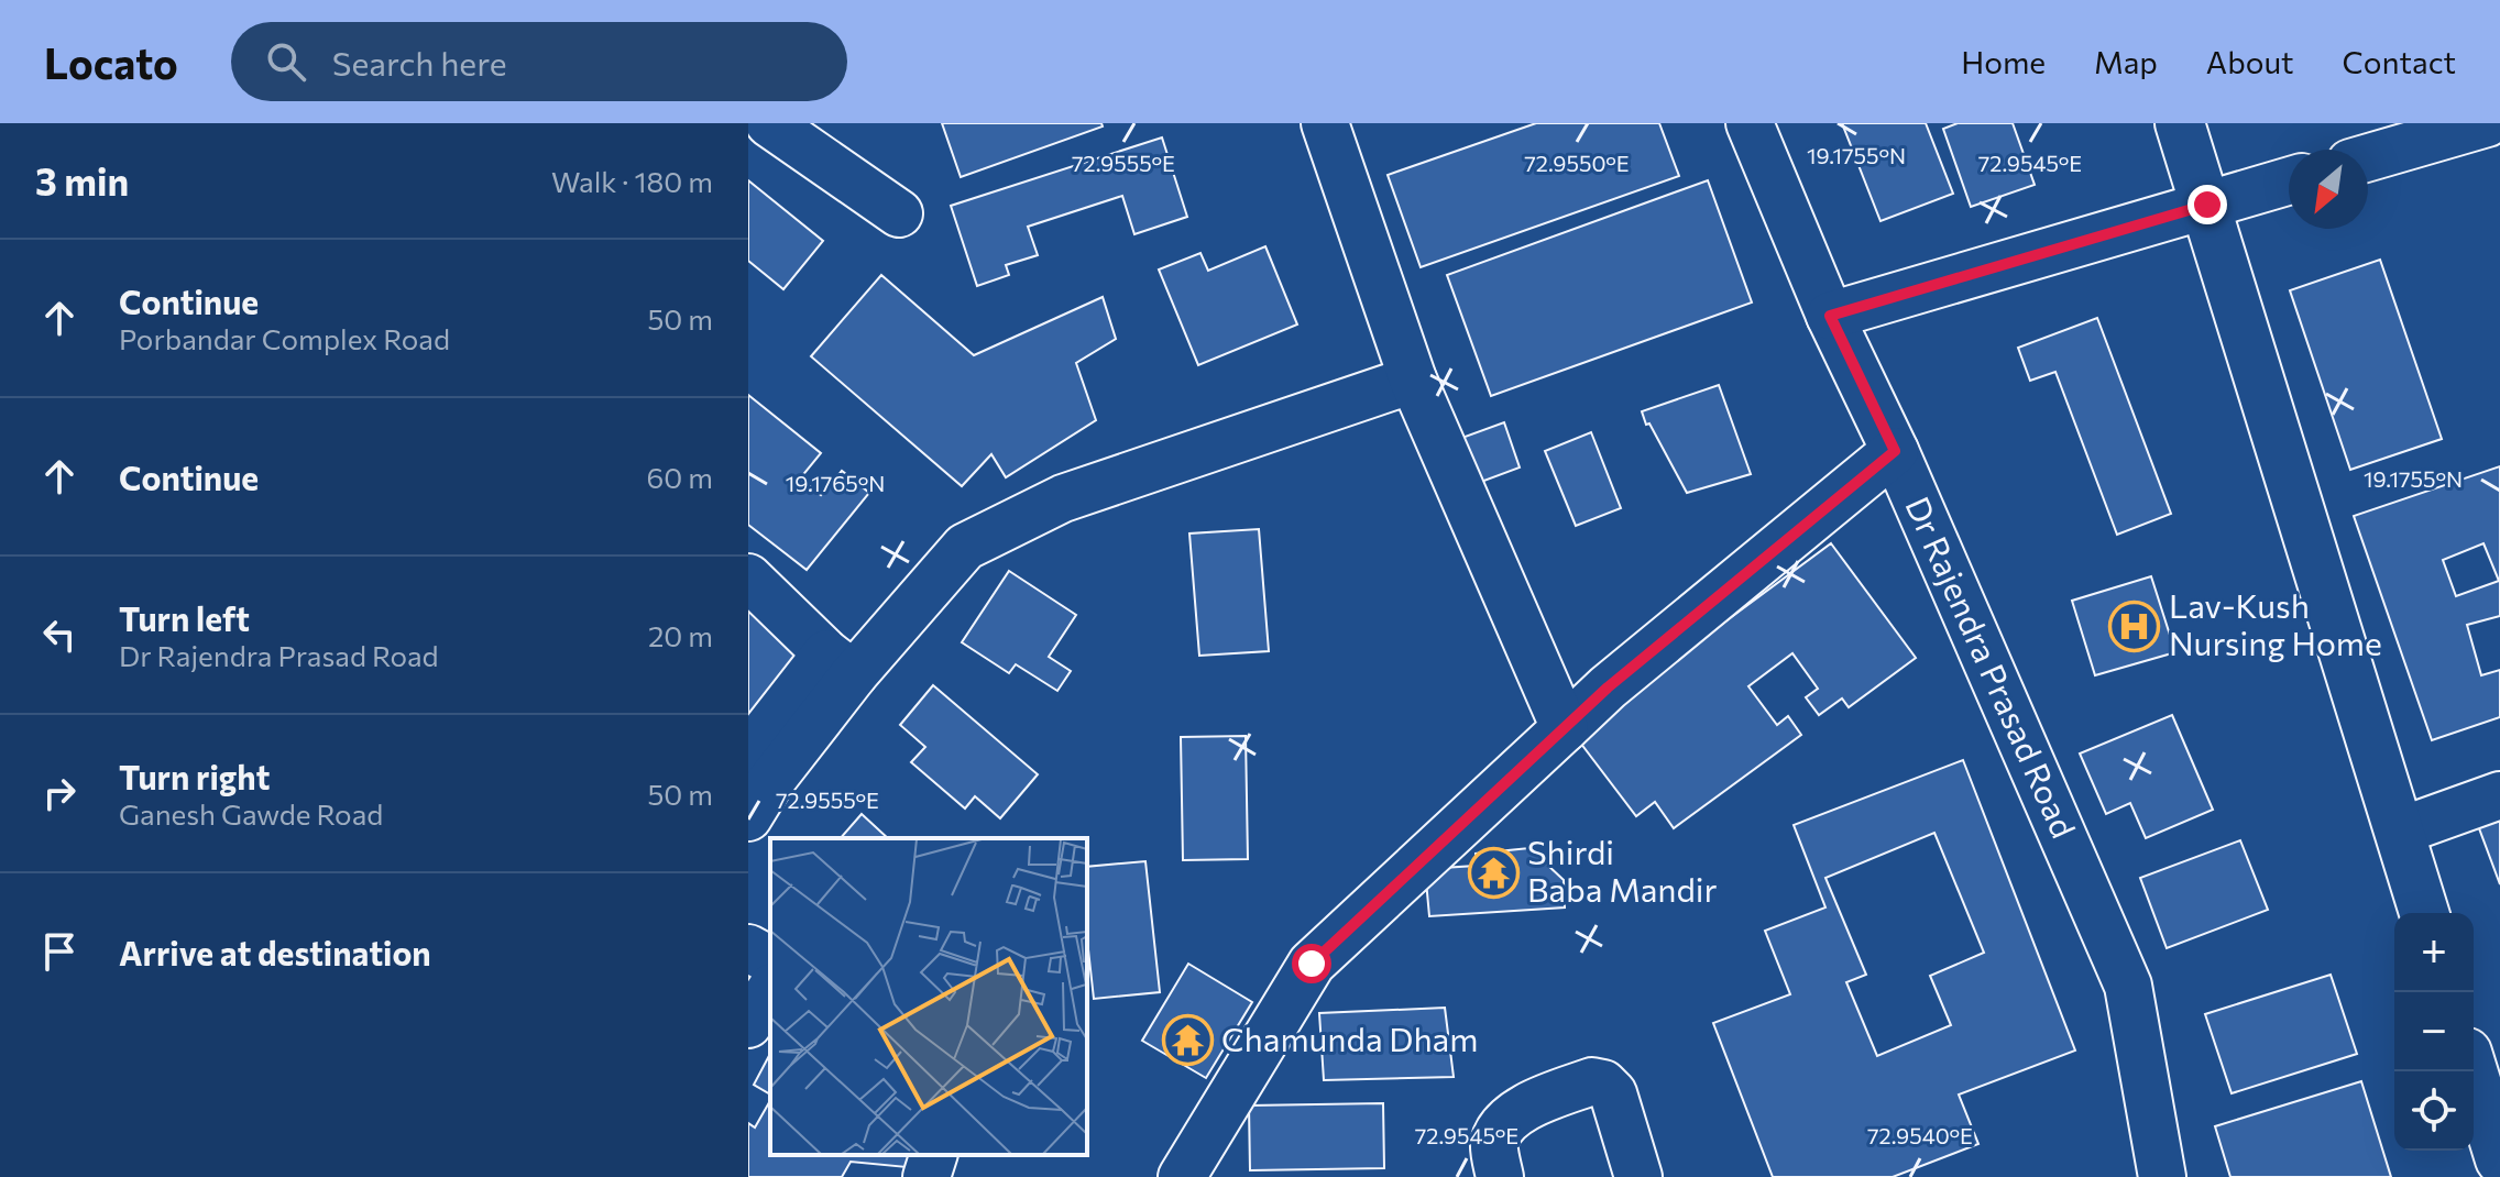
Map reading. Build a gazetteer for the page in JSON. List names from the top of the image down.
{
  "streets": {
    "street": ["Dr Rajendra Prasad Road"]
  },
  "places": {
    "hospital": ["Lav-Kush Nursing Home"],
    "temple": ["Shirdi Baba Mandir", "Chamunda Dham"]
  },
  "north": "bottom left",
  "page": {
    "header": "Locato",
    "search": "Search here",
    "nav": [
      "Home",
      "Map",
      "About",
      "Contact"
    ],
    "heading": ["3 min", "Walk · 180 m"],
    "list": [
      ["Continue", "Porbandar Complex Road", "50 m"],
      ["Continue", "60 m"],
      ["Turn left", "Dr Rajendra Prasad Road", "20 m"],
      ["Turn right", "Ganesh Gawde Road", "50 m"],
      "Arrive at destination"
    ],
    "map_buttons": ["+", "−"]
  },
  "coordinates": [
    "19.1755°N",
    "72.9555°E",
    "72.9550°E",
    "72.9545°E",
    "19.1765°N",
    "72.9540°E"
  ]
}
